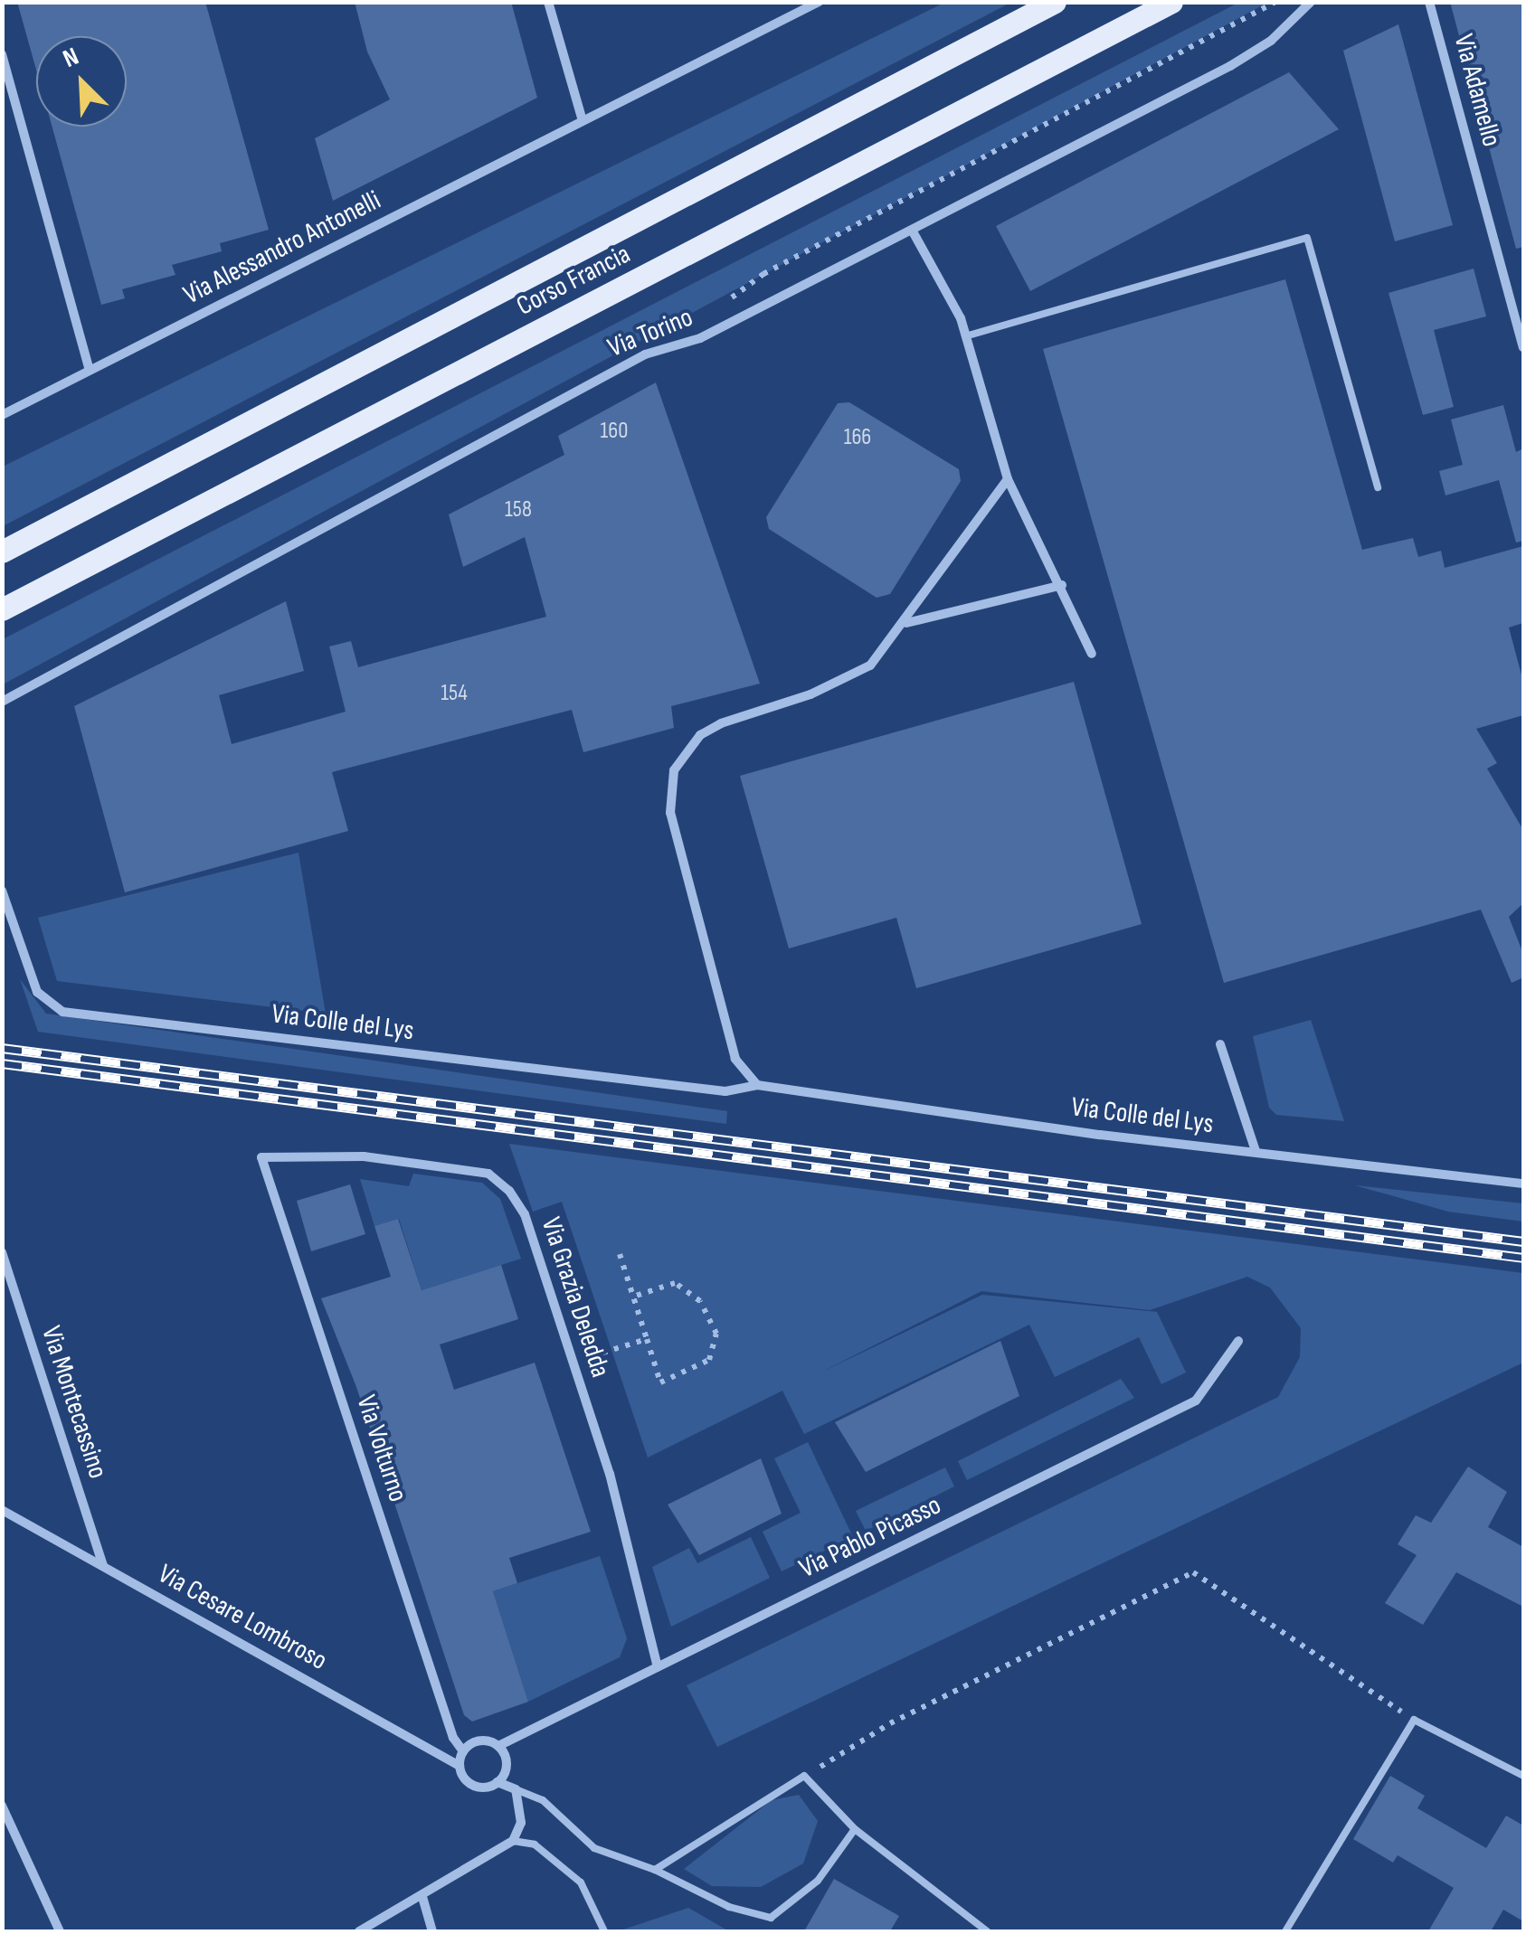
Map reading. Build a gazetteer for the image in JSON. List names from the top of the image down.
{
  "streets": {
    "main road": ["Corso Francia"],
    "street": [
      "Via Adamello",
      "Via Alessandro Antonelli",
      "Via Torino",
      "Via Colle del Lys",
      "Via Grazia Deledda",
      "Via Montecassino",
      "Via Volturno",
      "Via Pablo Picasso",
      "Via Cesare Lombroso"
    ]
  },
  "crossings": [
    ["Via Grazia Deledda", "Via Volturno"],
    ["Via Grazia Deledda", "Via Pablo Picasso"],
    ["Via Montecassino", "Via Cesare Lombroso"],
    ["Via Volturno", "Via Pablo Picasso"],
    ["Via Volturno", "Via Cesare Lombroso"],
    ["Via Pablo Picasso", "Via Cesare Lombroso"]
  ],
  "house_numbers": [
    "160",
    "166",
    "158",
    "154"
  ],
  "north": "top left"
}
